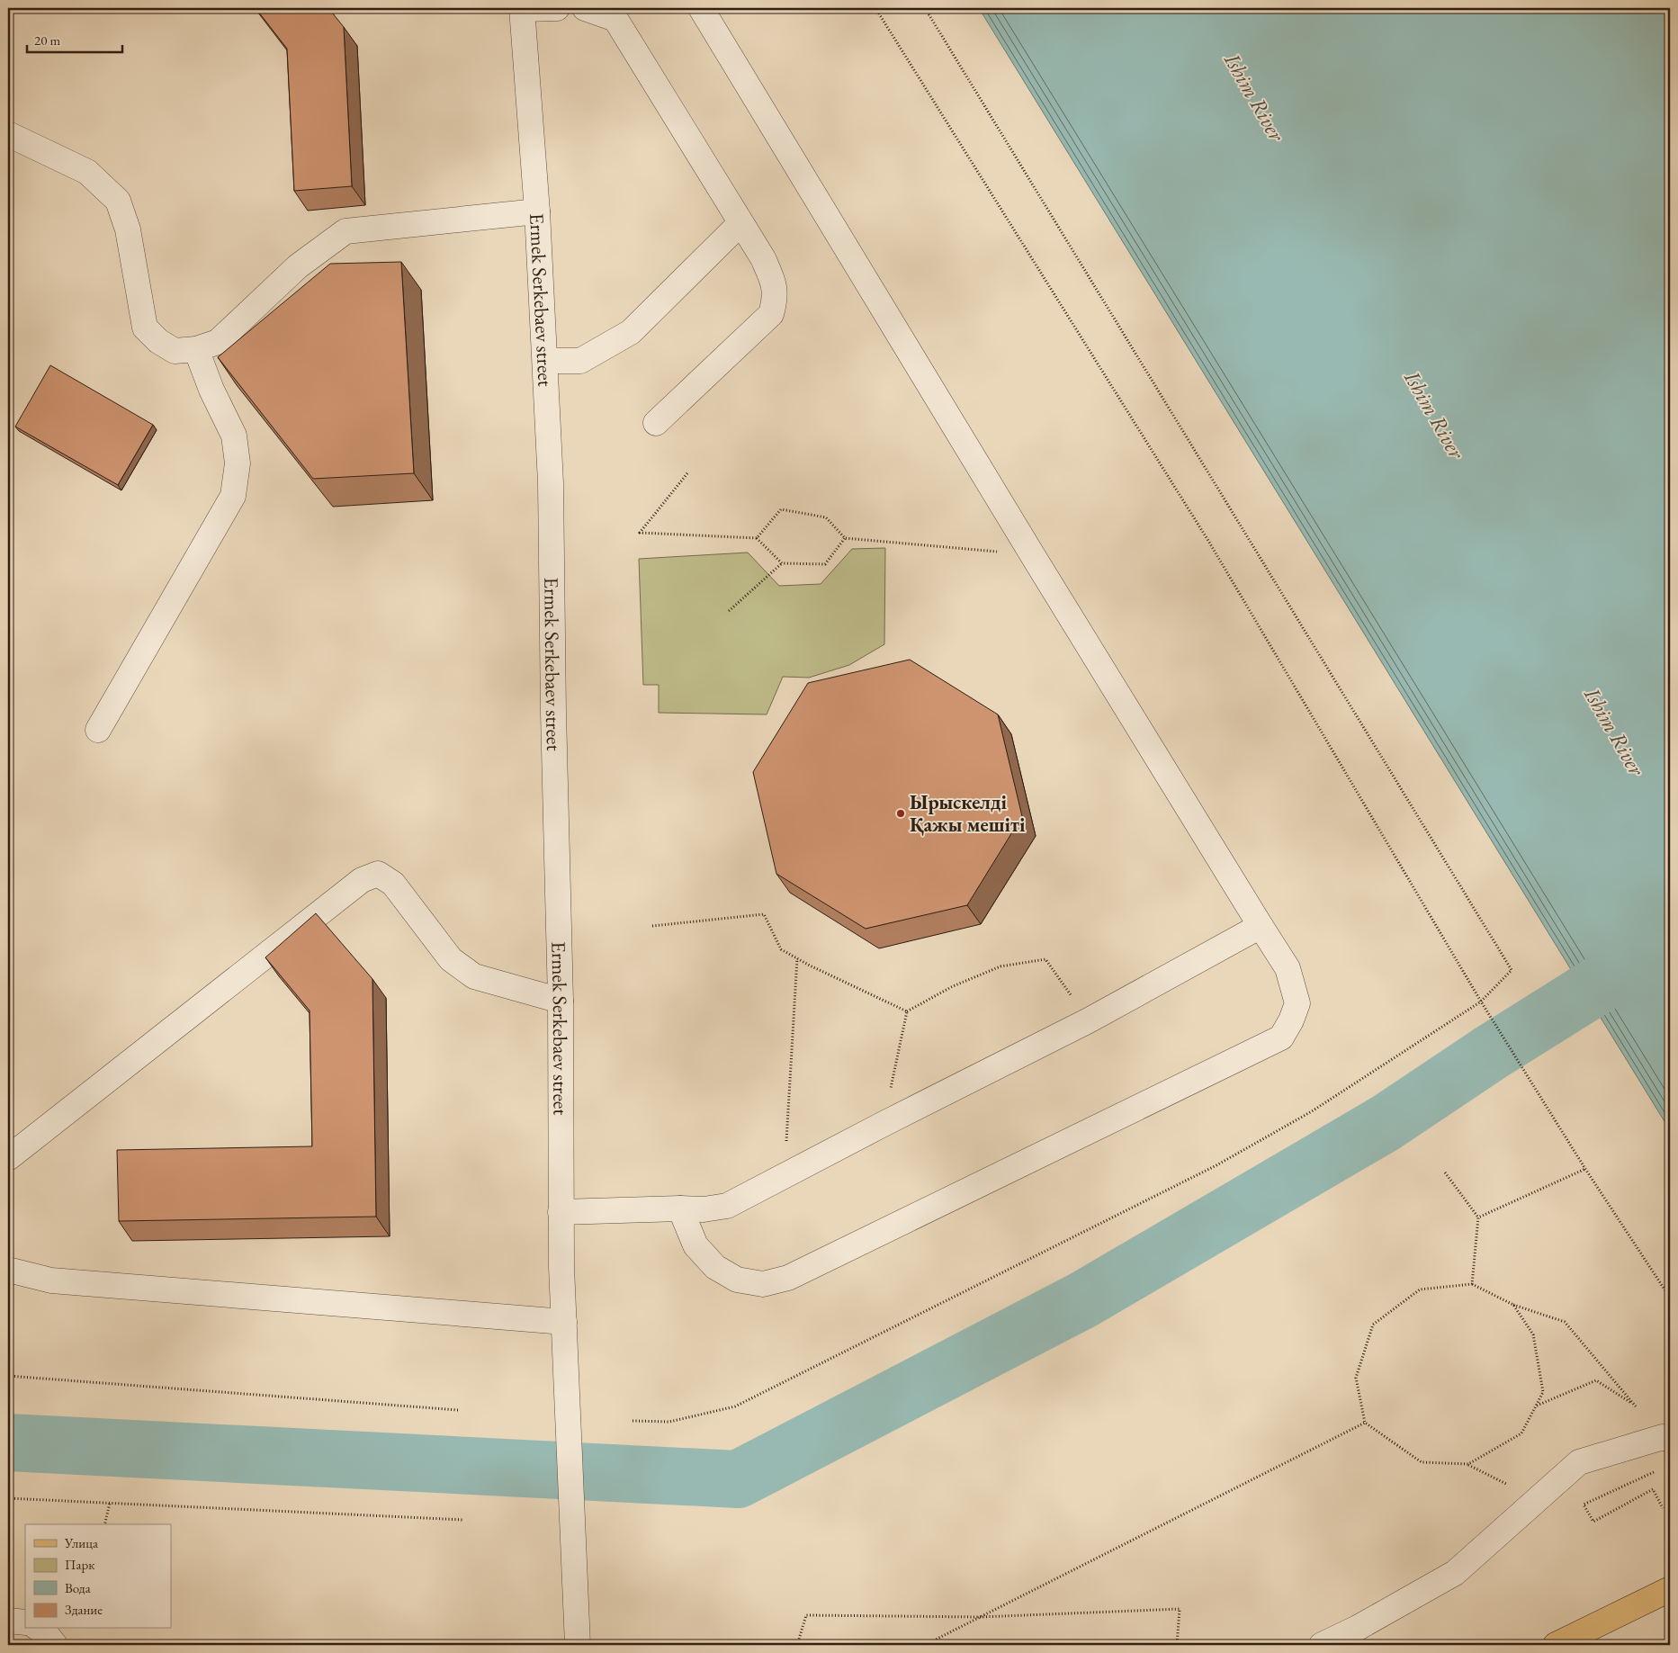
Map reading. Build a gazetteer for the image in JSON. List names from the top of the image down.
{
  "streets": {
    "street": ["Ermek Serkebaev street"]
  },
  "water": ["Ishim River"],
  "places": ["Ырыскелді Қажы мешіті"],
  "legend": [
    "Улица",
    "Парк",
    "Вода",
    "Здание"
  ],
  "scale_bar": "20 m"
}
